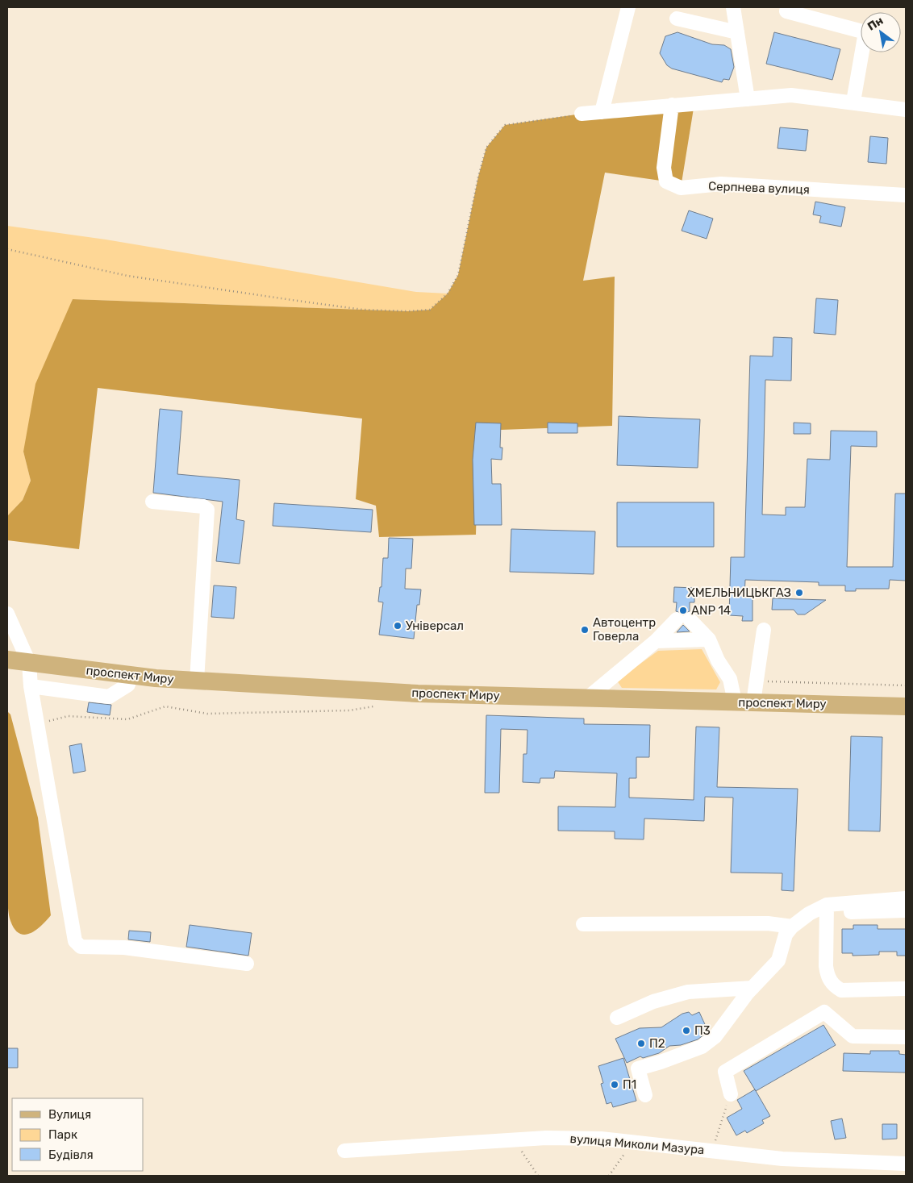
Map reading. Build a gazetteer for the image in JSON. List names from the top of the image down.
{
  "streets": {
    "main road": ["проспект Миру"],
    "street": ["Серпнева вулиця", "вулиця Миколи Мазура"]
  },
  "places": [
    "ХМЕЛЬНИЦЬКГАЗ",
    "ANP 14",
    "Універсал",
    "Автоцентр Говерла",
    "П3",
    "П2",
    "П1"
  ],
  "legend": ["Вулиця", "Парк", "Будівля"],
  "north": "top left"
}
